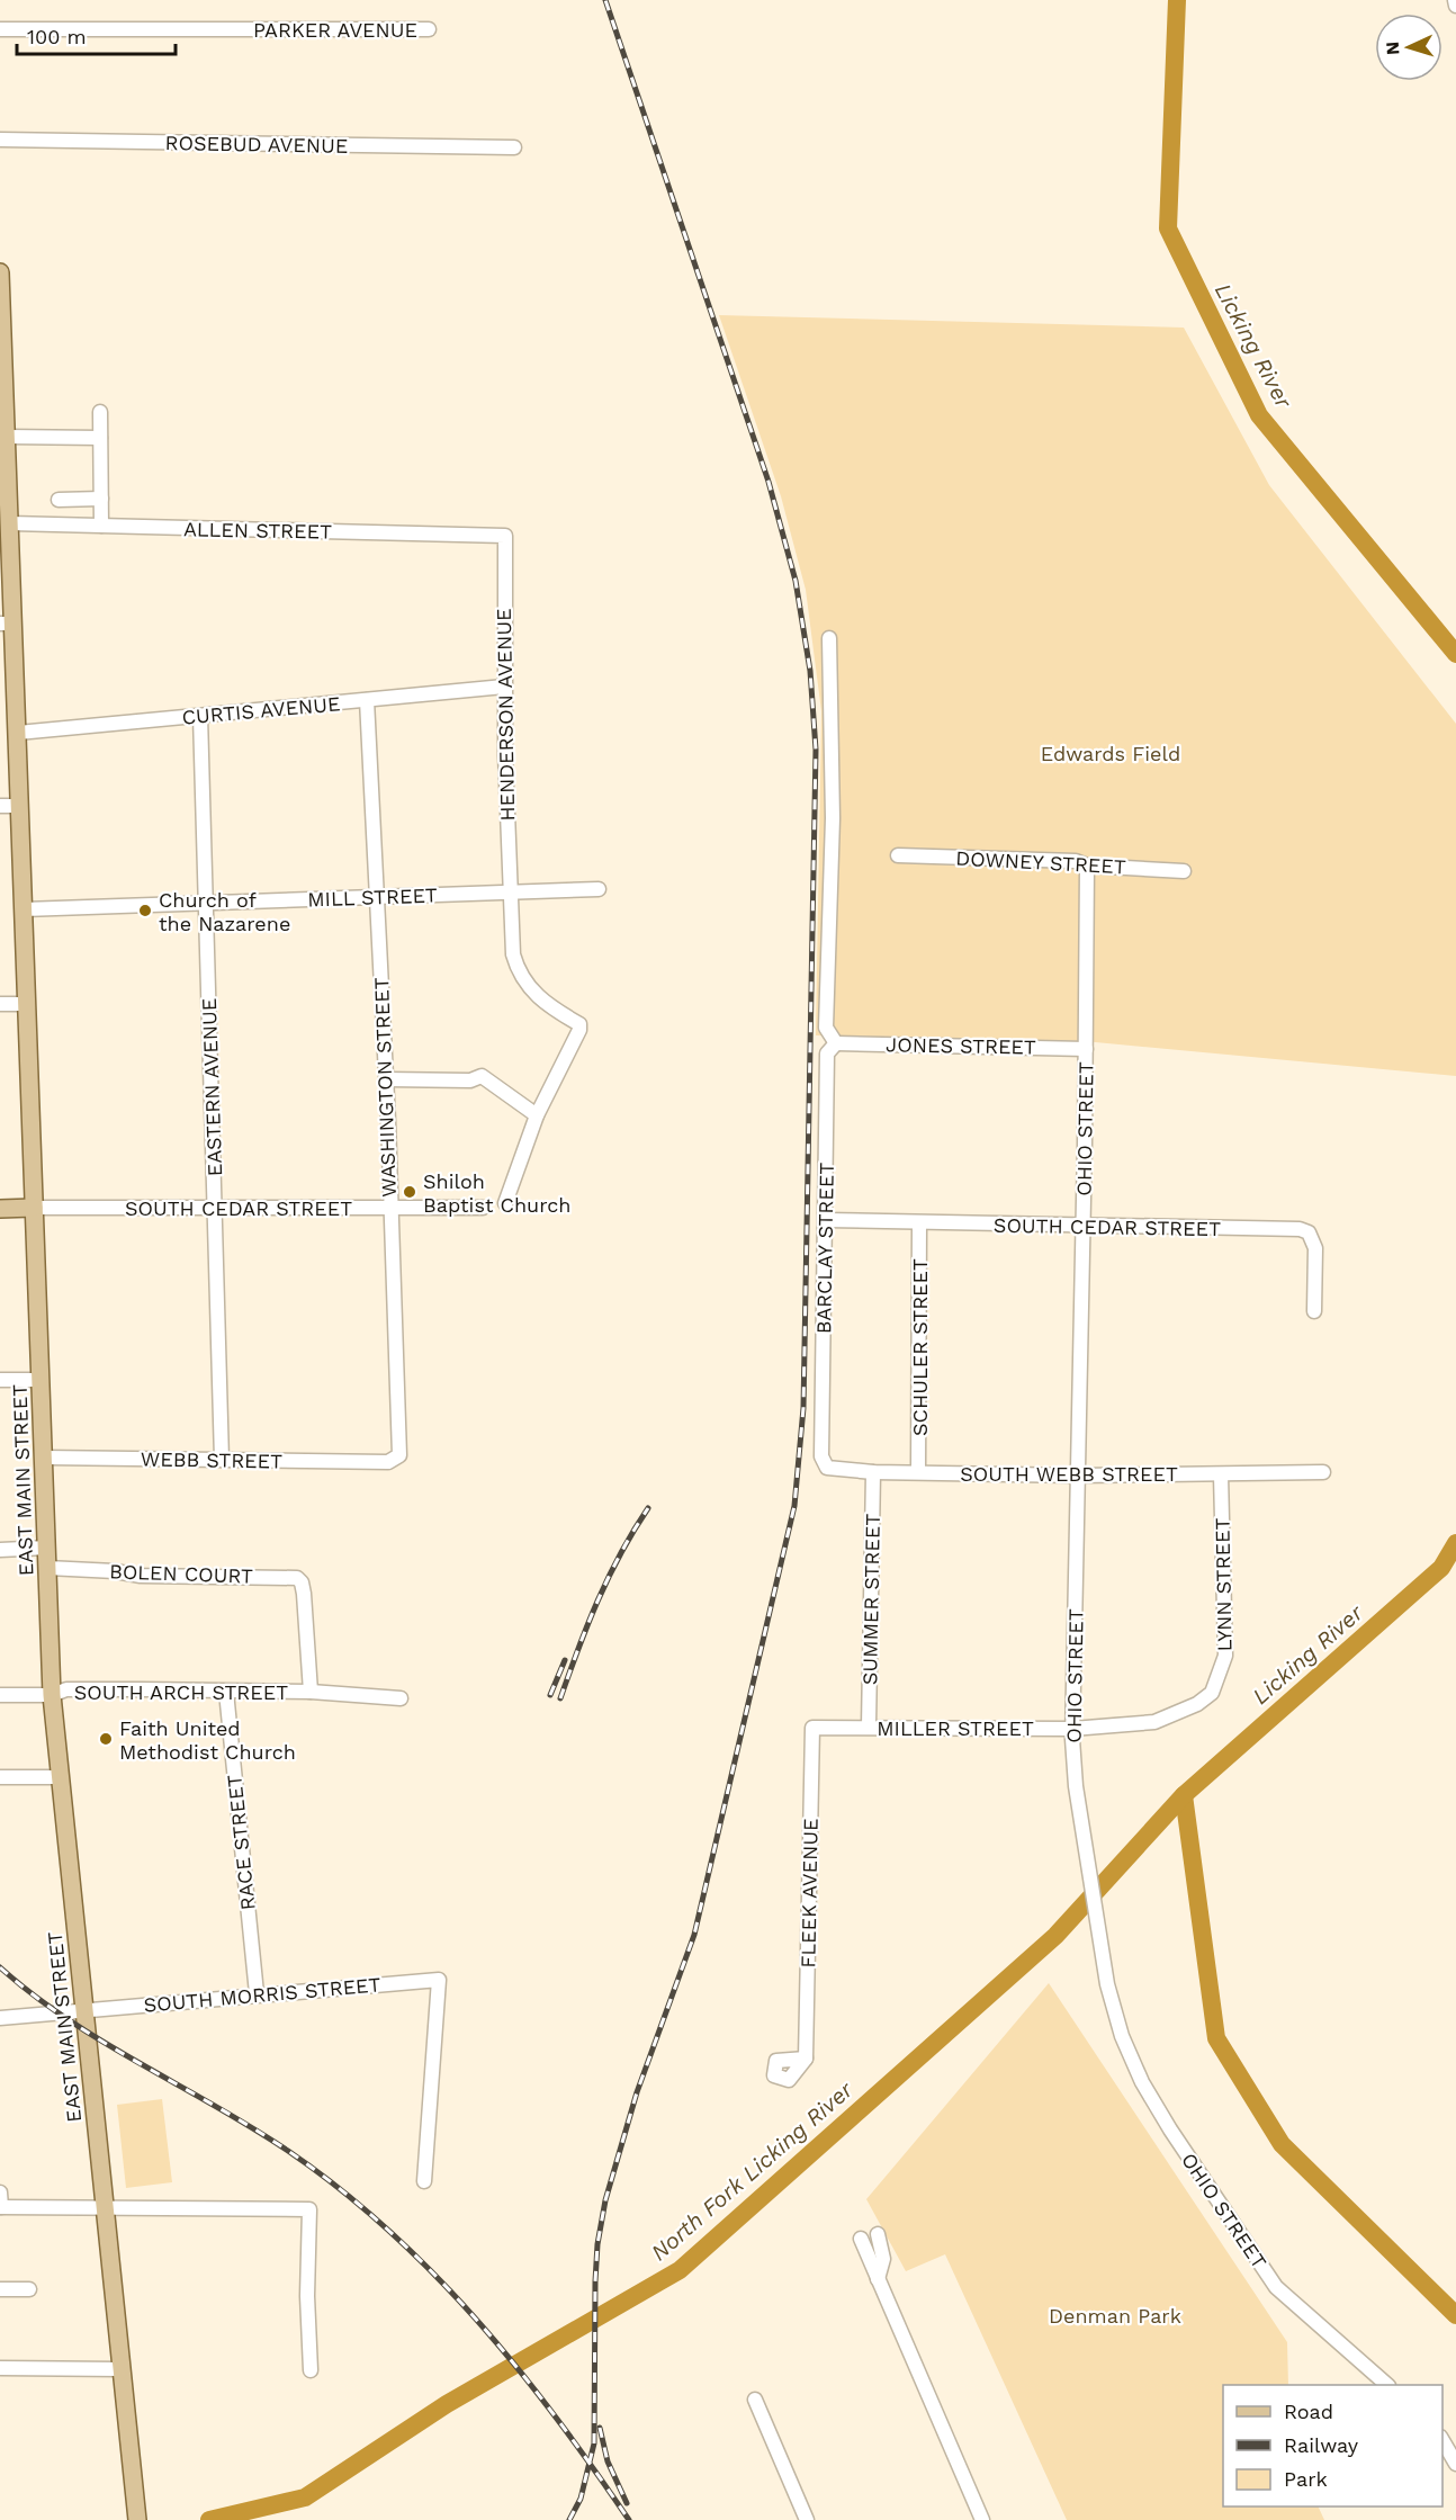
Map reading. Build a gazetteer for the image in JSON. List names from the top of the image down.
{
  "streets": {
    "main road": ["EAST MAIN STREET"],
    "street": [
      "PARKER AVENUE",
      "ROSEBUD AVENUE",
      "ALLEN STREET",
      "CURTIS AVENUE",
      "HENDERSON AVENUE",
      "DOWNEY STREET",
      "MILL STREET",
      "JONES STREET",
      "EASTERN AVENUE",
      "WASHINGTON STREET",
      "OHIO STREET",
      "SOUTH CEDAR STREET",
      "BARCLAY STREET",
      "SCHULER STREET",
      "WEBB STREET",
      "SOUTH WEBB STREET",
      "BOLEN COURT",
      "LYNN STREET",
      "SUMMER STREET",
      "SOUTH ARCH STREET",
      "MILLER STREET",
      "RACE STREET",
      "FLEEK AVENUE",
      "SOUTH MORRIS STREET"
    ]
  },
  "crossings": [
    ["ALLEN STREET", "HENDERSON AVENUE"],
    ["ALLEN STREET", "EAST MAIN STREET"],
    ["CURTIS AVENUE", "HENDERSON AVENUE"],
    ["CURTIS AVENUE", "EASTERN AVENUE"],
    ["CURTIS AVENUE", "WASHINGTON STREET"],
    ["CURTIS AVENUE", "EAST MAIN STREET"],
    ["HENDERSON AVENUE", "MILL STREET"],
    ["DOWNEY STREET", "OHIO STREET"],
    ["MILL STREET", "EASTERN AVENUE"],
    ["MILL STREET", "WASHINGTON STREET"],
    ["MILL STREET", "EAST MAIN STREET"],
    ["JONES STREET", "OHIO STREET"],
    ["JONES STREET", "BARCLAY STREET"],
    ["EASTERN AVENUE", "SOUTH CEDAR STREET"],
    ["EASTERN AVENUE", "WEBB STREET"],
    ["WASHINGTON STREET", "SOUTH CEDAR STREET"],
    ["WASHINGTON STREET", "WEBB STREET"],
    ["OHIO STREET", "SOUTH CEDAR STREET"],
    ["OHIO STREET", "SOUTH WEBB STREET"],
    ["OHIO STREET", "MILLER STREET"],
    ["SOUTH CEDAR STREET", "BARCLAY STREET"],
    ["SOUTH CEDAR STREET", "SCHULER STREET"],
    ["SOUTH CEDAR STREET", "EAST MAIN STREET"],
    ["BARCLAY STREET", "SOUTH WEBB STREET"],
    ["SCHULER STREET", "SOUTH WEBB STREET"],
    ["WEBB STREET", "EAST MAIN STREET"],
    ["SOUTH WEBB STREET", "LYNN STREET"],
    ["SOUTH WEBB STREET", "SUMMER STREET"],
    ["EAST MAIN STREET", "BOLEN COURT"],
    ["EAST MAIN STREET", "SOUTH ARCH STREET"],
    ["EAST MAIN STREET", "SOUTH MORRIS STREET"],
    ["BOLEN COURT", "SOUTH ARCH STREET"],
    ["LYNN STREET", "MILLER STREET"],
    ["SUMMER STREET", "MILLER STREET"],
    ["SOUTH ARCH STREET", "RACE STREET"],
    ["MILLER STREET", "FLEEK AVENUE"],
    ["RACE STREET", "SOUTH MORRIS STREET"]
  ],
  "water": ["Licking River", "North Fork Licking River"],
  "parks": ["Edwards Field", "Denman Park"],
  "places": ["Church of the Nazarene", "Shiloh Baptist Church", "Faith United Methodist Church"],
  "legend": ["Road", "Railway", "Park"],
  "scale_bar": "100 m",
  "north": "left"
}
